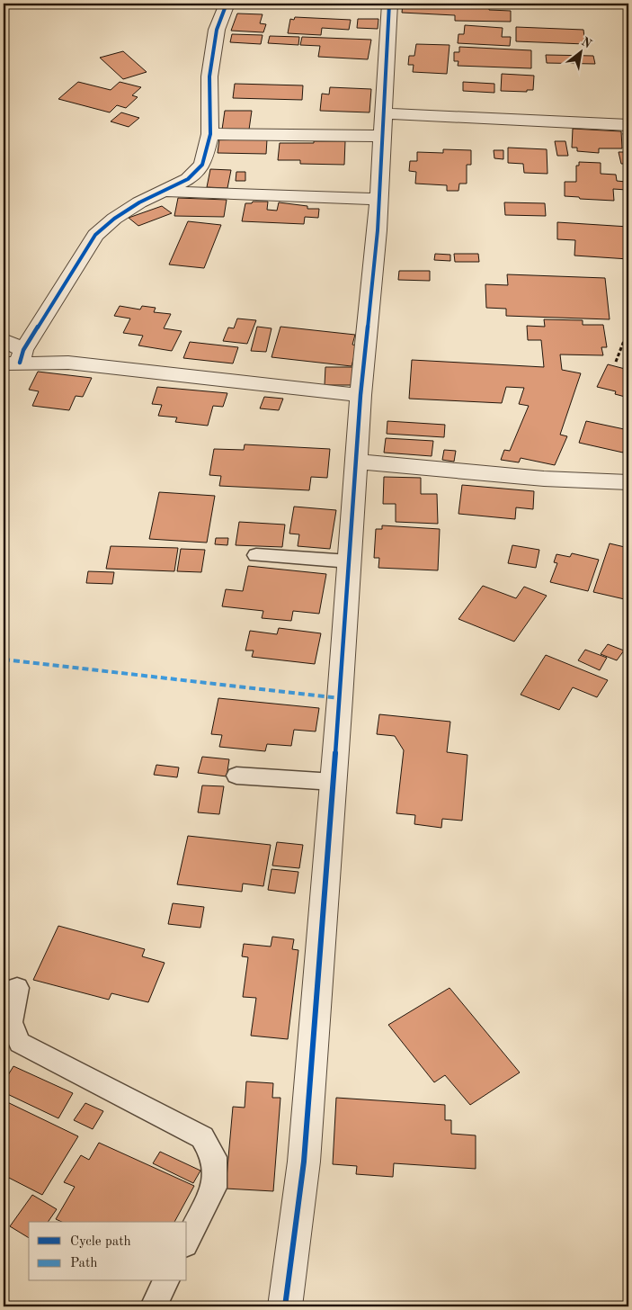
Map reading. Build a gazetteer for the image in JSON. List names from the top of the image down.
{
  "legend": ["Cycle path", "Path"],
  "north": "top right"
}
